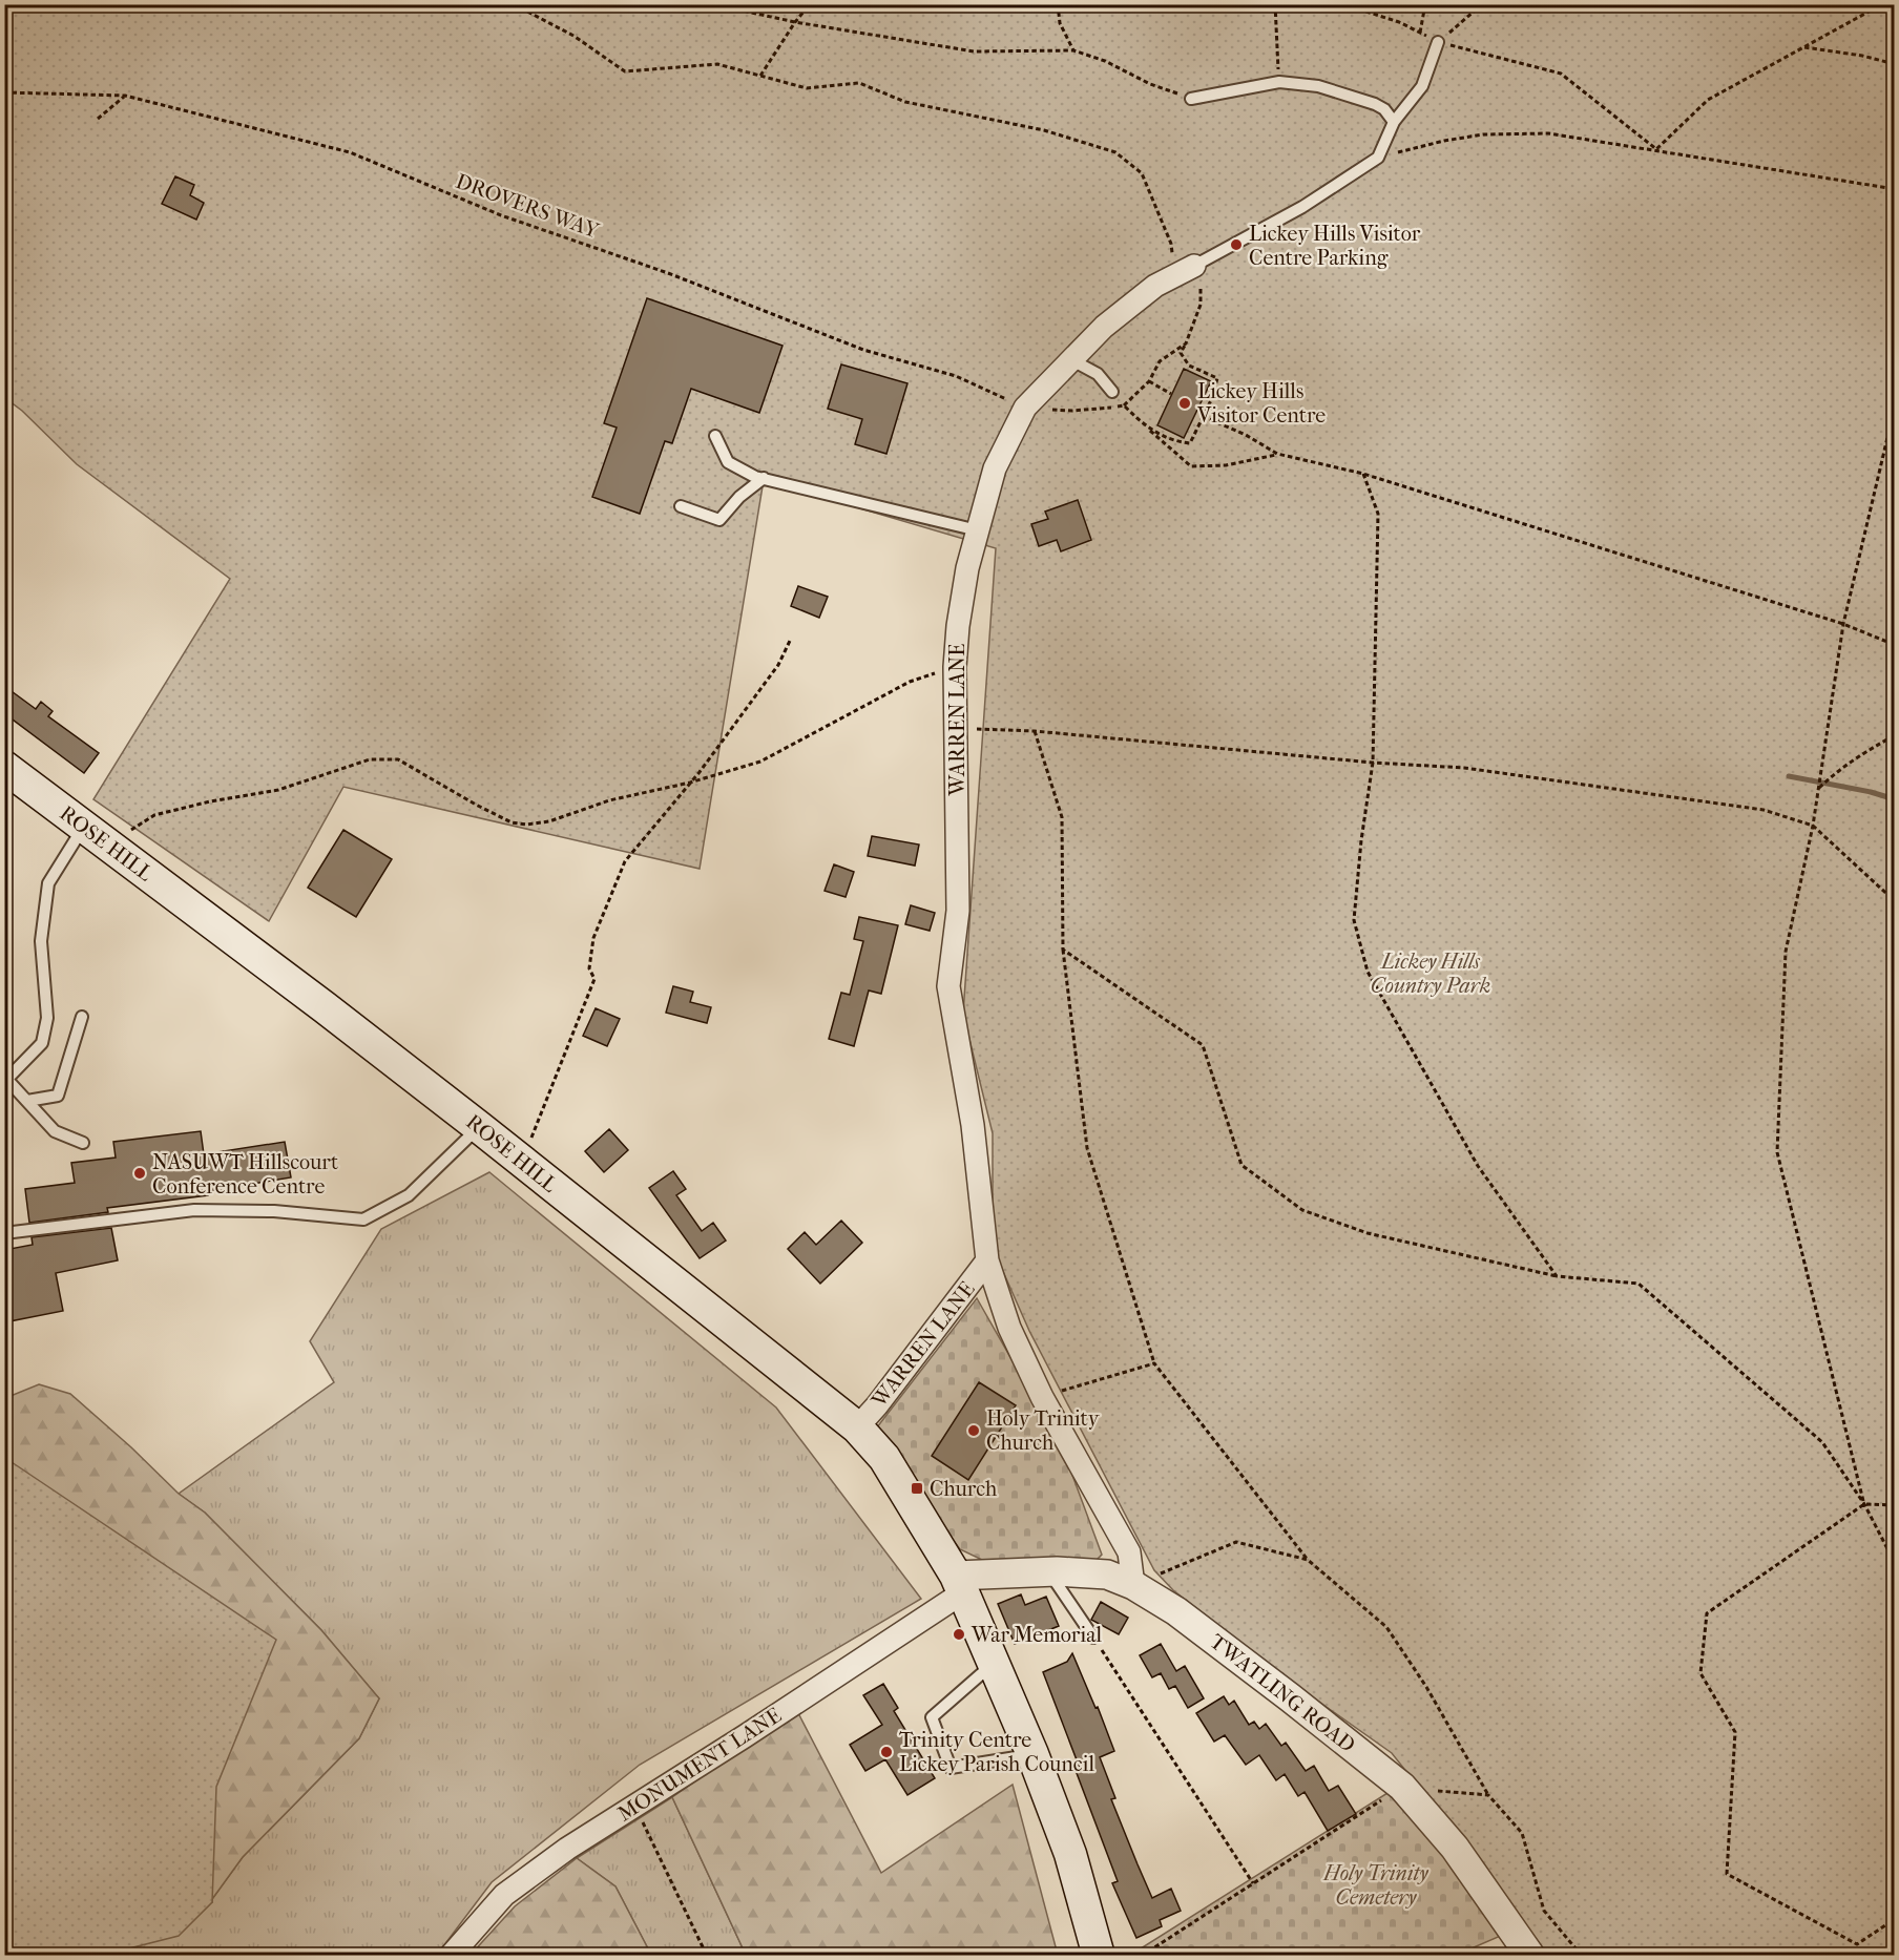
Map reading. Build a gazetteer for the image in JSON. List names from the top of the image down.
{
  "streets": {
    "main road": ["ROSE HILL"],
    "street": ["WARREN LANE", "TWATLING ROAD", "MONUMENT LANE"],
    "path": ["DROVERS WAY"]
  },
  "crossings": [
    ["DROVERS WAY", "WARREN LANE"],
    ["WARREN LANE", "ROSE HILL"],
    ["WARREN LANE", "TWATLING ROAD"],
    ["ROSE HILL", "TWATLING ROAD"],
    ["ROSE HILL", "MONUMENT LANE"],
    ["TWATLING ROAD", "MONUMENT LANE"]
  ],
  "parks": ["Lickey Hills Country Park", "Holy Trinity Cemetery"],
  "places": {
    "other": [
      "Lickey Hills Visitor Centre Parking",
      "Lickey Hills Visitor Centre",
      "NASUWT Hillscourt Conference Centre",
      "Holy Trinity Church",
      "War Memorial",
      "Trinity Centre Lickey Parish Council"
    ],
    "transit": ["Church"]
  }
}
